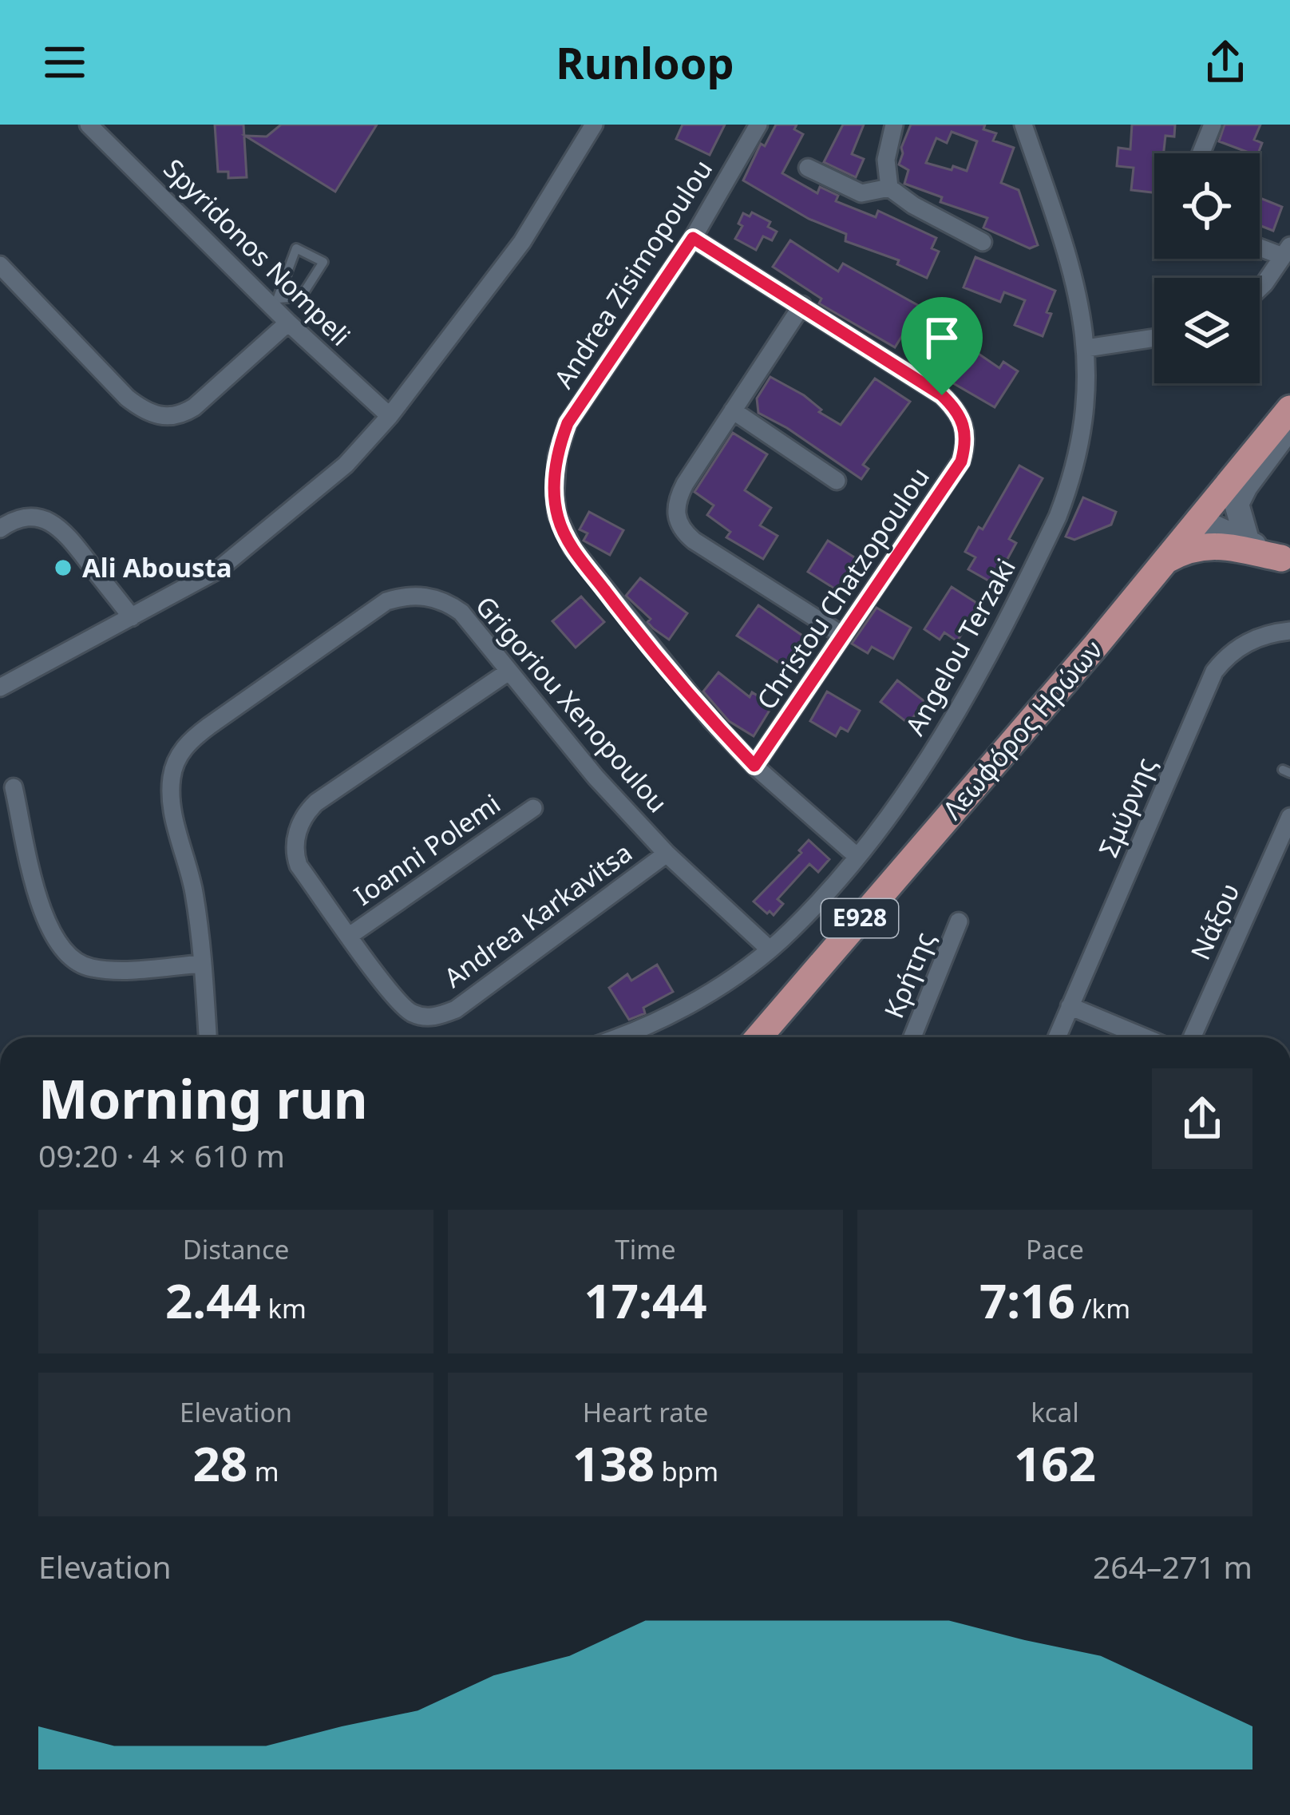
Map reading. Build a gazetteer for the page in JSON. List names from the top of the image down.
{
  "streets": {
    "main road": ["Λεωφόρος Ηρώων", "E928"],
    "street": [
      "Spyridonos Nompeli",
      "Andrea Zisimopoulou",
      "Christou Chatzopoulou",
      "Angelou Terzaki",
      "Grigoriou Xenopoulou",
      "Σμύρνης",
      "Ioanni Polemi",
      "Andrea Karkavitsa",
      "Νάξου",
      "Κρήτης"
    ]
  },
  "crossings": [
    ["Andrea Zisimopoulou", "Christou Chatzopoulou"],
    ["Andrea Zisimopoulou", "Angelou Terzaki"],
    ["Angelou Terzaki", "Grigoriou Xenopoulou"],
    ["Grigoriou Xenopoulou", "Andrea Karkavitsa"],
    ["Ioanni Polemi", "Andrea Karkavitsa"]
  ],
  "places": ["Ali Abousta"],
  "page": {
    "header": "Runloop",
    "heading": ["Morning run", "09:20 · 4 × 610 m"],
    "stats": [
      ["Distance", "2.44 km"],
      ["Time", "17:44"],
      ["Pace", "7:16 /km"],
      ["Elevation", "28 m"],
      ["Heart rate", "138 bpm"],
      ["kcal", "162"]
    ],
    "chart": ["Elevation", "264–271 m"]
  }
}
